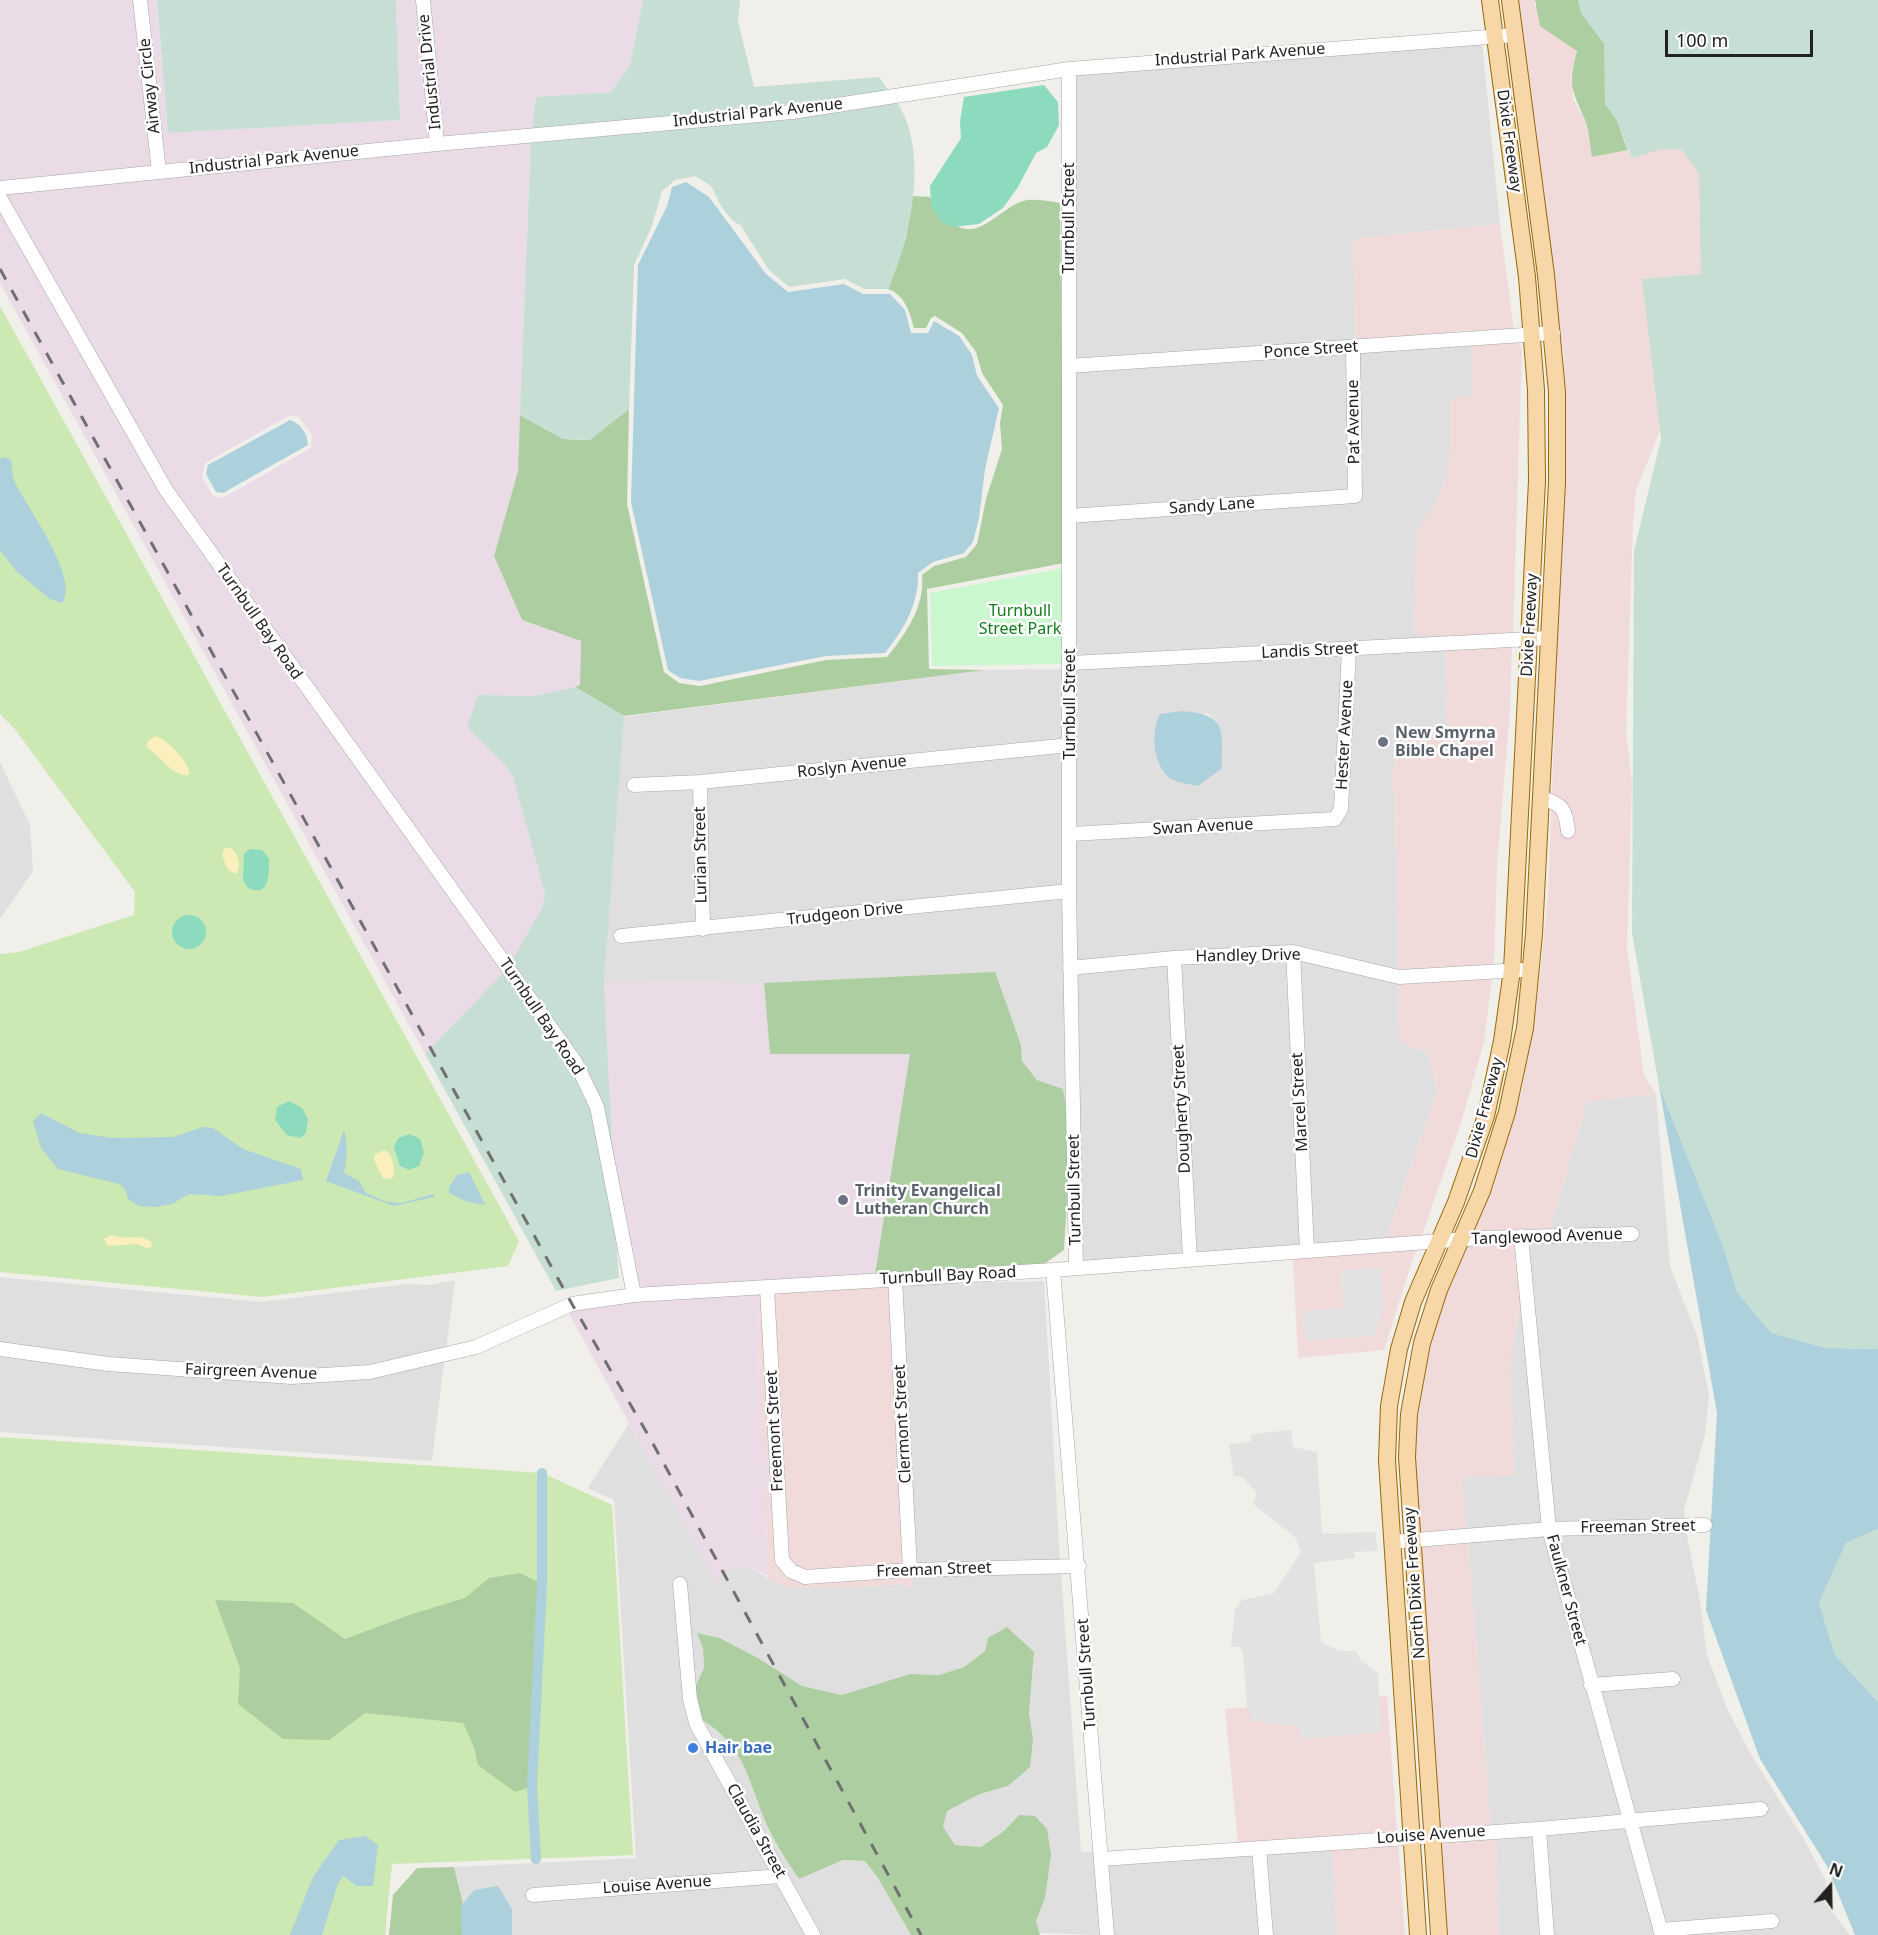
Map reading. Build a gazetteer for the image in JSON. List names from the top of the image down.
{
  "streets": {
    "main road": ["Dixie Freeway", "North Dixie Freeway"],
    "street": [
      "Industrial Park Avenue",
      "Industrial Drive",
      "Airway Circle",
      "Turnbull Street",
      "Ponce Street",
      "Pat Avenue",
      "Sandy Lane",
      "Turnbull Bay Road",
      "Landis Street",
      "Hester Avenue",
      "Roslyn Avenue",
      "Swan Avenue",
      "Lurian Street",
      "Trudgeon Drive",
      "Handley Drive",
      "Marcel Street",
      "Dougherty Street",
      "Tanglewood Avenue",
      "Fairgreen Avenue",
      "Clermont Street",
      "Freemont Street",
      "Freeman Street",
      "Faulkner Street",
      "Claudia Street",
      "Louise Avenue"
    ]
  },
  "crossings": [
    ["Industrial Park Avenue", "Industrial Drive"],
    ["Industrial Park Avenue", "Airway Circle"],
    ["Industrial Park Avenue", "Dixie Freeway"],
    ["Industrial Park Avenue", "Turnbull Street"],
    ["Dixie Freeway", "Ponce Street"],
    ["Dixie Freeway", "Turnbull Bay Road"],
    ["Dixie Freeway", "Landis Street"],
    ["Dixie Freeway", "Handley Drive"],
    ["Dixie Freeway", "Tanglewood Avenue"],
    ["Dixie Freeway", "North Dixie Freeway"],
    ["Turnbull Street", "Ponce Street"],
    ["Turnbull Street", "Sandy Lane"],
    ["Turnbull Street", "Turnbull Bay Road"],
    ["Turnbull Street", "Landis Street"],
    ["Turnbull Street", "Roslyn Avenue"],
    ["Turnbull Street", "Swan Avenue"],
    ["Turnbull Street", "Trudgeon Drive"],
    ["Turnbull Street", "Handley Drive"],
    ["Turnbull Street", "Freeman Street"],
    ["Turnbull Street", "Louise Avenue"],
    ["Ponce Street", "Pat Avenue"],
    ["Pat Avenue", "Sandy Lane"],
    ["Turnbull Bay Road", "Marcel Street"],
    ["Turnbull Bay Road", "Dougherty Street"],
    ["Turnbull Bay Road", "Tanglewood Avenue"],
    ["Turnbull Bay Road", "Fairgreen Avenue"],
    ["Turnbull Bay Road", "Clermont Street"],
    ["Turnbull Bay Road", "Freemont Street"],
    ["Turnbull Bay Road", "North Dixie Freeway"],
    ["Landis Street", "Hester Avenue"],
    ["Hester Avenue", "Swan Avenue"],
    ["Roslyn Avenue", "Lurian Street"],
    ["Lurian Street", "Trudgeon Drive"],
    ["Handley Drive", "Marcel Street"],
    ["Handley Drive", "Dougherty Street"],
    ["Tanglewood Avenue", "North Dixie Freeway"],
    ["Tanglewood Avenue", "Faulkner Street"],
    ["Clermont Street", "Freeman Street"],
    ["Freemont Street", "Freeman Street"],
    ["Freeman Street", "North Dixie Freeway"],
    ["Freeman Street", "Faulkner Street"],
    ["North Dixie Freeway", "Louise Avenue"],
    ["Faulkner Street", "Louise Avenue"],
    ["Claudia Street", "Louise Avenue"]
  ],
  "parks": ["Turnbull Street Park"],
  "places": ["New Smyrna Bible Chapel", "Trinity Evangelical Lutheran Church", "Hair bae"],
  "scale_bar": "100 m",
  "north": "top"
}
